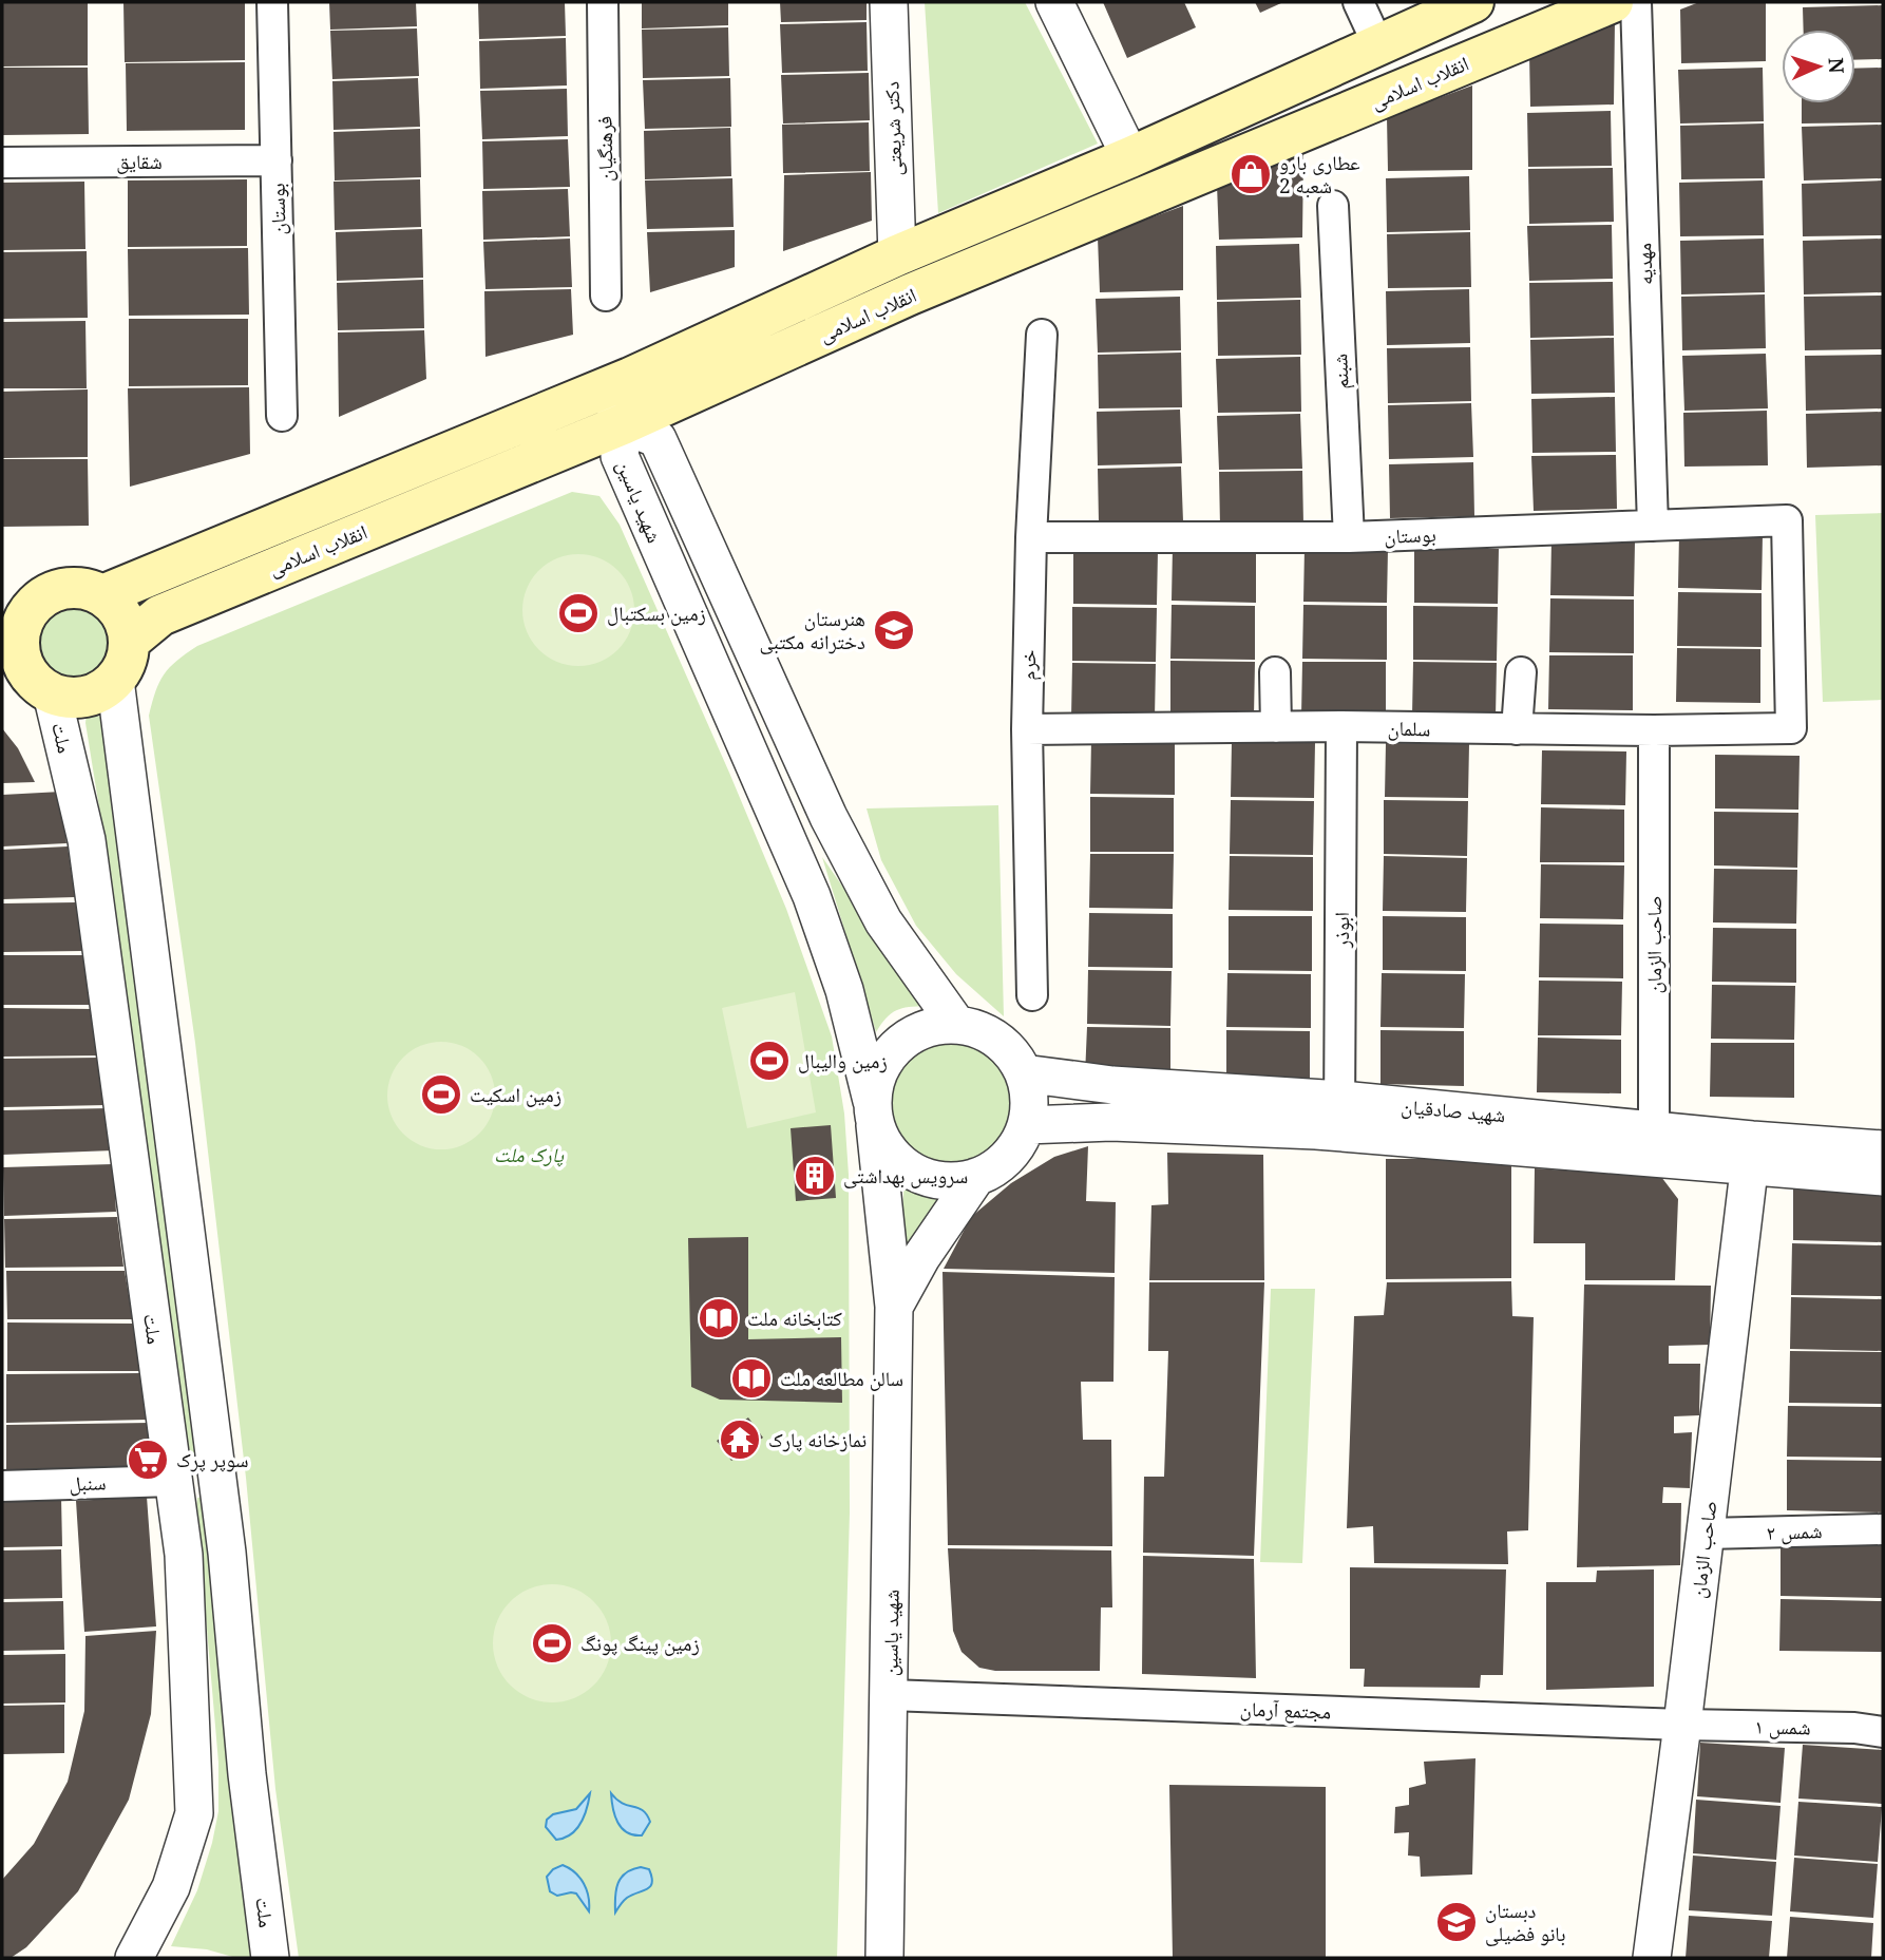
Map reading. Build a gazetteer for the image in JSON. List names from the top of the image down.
{
  "streets": {
    "main road": ["انقلاب اسلامی"],
    "street": [
      "دکتر شریعتی",
      "فرهنگیان",
      "شقایق",
      "بوستان",
      "مهدیه",
      "شبنم",
      "شهید یاسین",
      "خرم",
      "سلمان",
      "ملت",
      "ابوذر",
      "صاحب الزمان",
      "شهید صادقیان",
      "سنبل",
      "شمس ۲",
      "مجتمع آرمان",
      "شمس ۱"
    ]
  },
  "crossings": [
    ["انقلاب اسلامی", "دکتر شریعتی"],
    ["انقلاب اسلامی", "شهید یاسین"],
    ["انقلاب اسلامی", "ملت"],
    ["شقایق", "بوستان"],
    ["بوستان", "مهدیه"],
    ["بوستان", "شبنم"],
    ["بوستان", "خرم"],
    ["بوستان", "سلمان"],
    ["شهید یاسین", "شهید صادقیان"],
    ["شهید یاسین", "مجتمع آرمان"],
    ["خرم", "سلمان"],
    ["سلمان", "ابوذر"],
    ["سلمان", "صاحب الزمان"],
    ["ملت", "سنبل"],
    ["ابوذر", "شهید صادقیان"],
    ["صاحب الزمان", "شهید صادقیان"],
    ["صاحب الزمان", "شمس ۲"],
    ["صاحب الزمان", "مجتمع آرمان"],
    ["صاحب الزمان", "شمس ۱"],
    ["مجتمع آرمان", "شمس ۱"]
  ],
  "parks": ["پارک ملت"],
  "places": {
    "shop": ["عطاری بارو شعبه 2"],
    "sports": [
      "زمین بسکتبال",
      "زمین والیبال",
      "زمین اسکیت",
      "زمین پینگ پونگ"
    ],
    "school or university": ["هنرستان دخترانه مکتبی", "دبستان بانو فضیلی"],
    "building": ["سرویس بهداشتی"],
    "library": ["کتابخانه ملت", "سالن مطالعه ملت"],
    "temple": ["نمازخانه پارک"],
    "supermarket": ["سوپر پرک"]
  },
  "north": "right"
}
